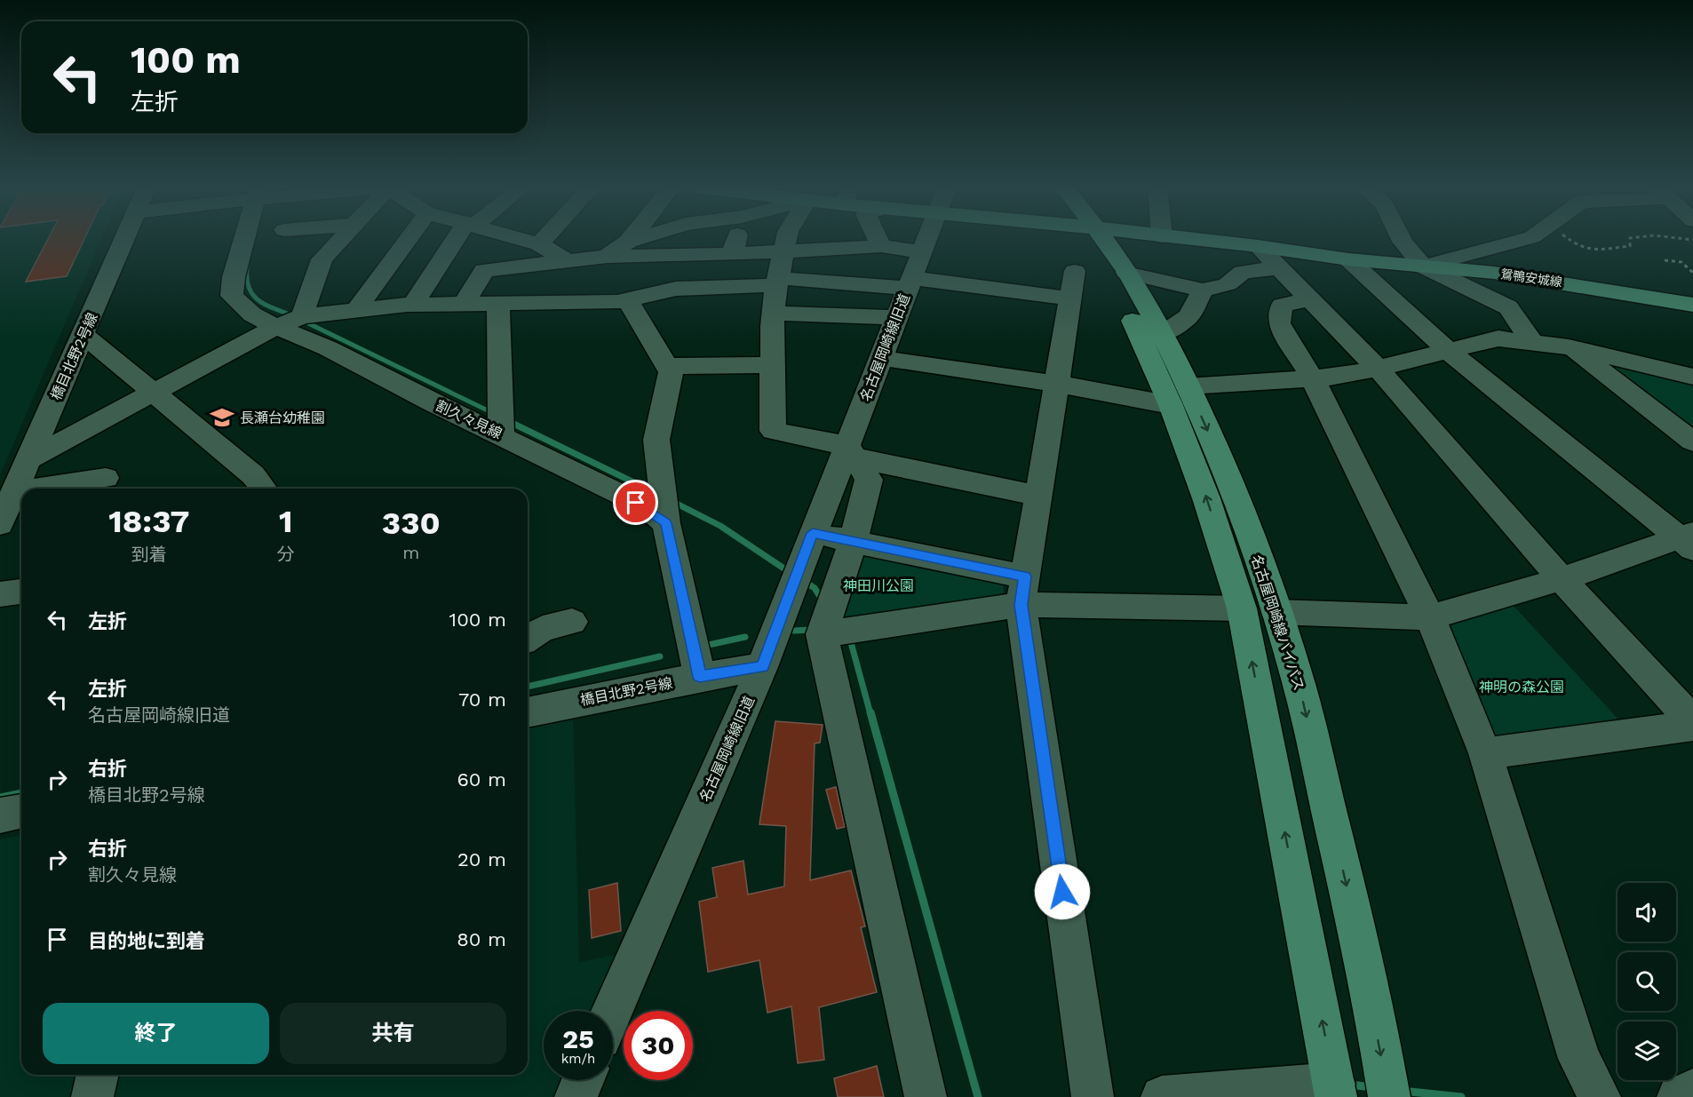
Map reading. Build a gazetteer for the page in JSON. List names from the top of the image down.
{
  "streets": {
    "main road": ["鴛鴨安城線", "名古屋岡崎線バイパス"],
    "street": ["名古屋岡崎線旧道", "橋目北野2号線", "割久々見線"]
  },
  "crossings": [
    ["名古屋岡崎線旧道", "橋目北野2号線"]
  ],
  "parks": ["神田川公園", "神明の森公園"],
  "places": {
    "school or university": ["長瀬台幼稚園"]
  },
  "page": {
    "turn": ["100 m", "左折"],
    "eta": [
      "18:37",
      "到着",
      "1",
      "分",
      "330",
      "m"
    ],
    "list": [
      {
        "name": "左折",
        "value": "100 m"
      },
      {
        "name": "左折",
        "note": "名古屋岡崎線旧道",
        "value": "70 m"
      },
      {
        "name": "右折",
        "note": "橋目北野2号線",
        "value": "60 m"
      },
      {
        "name": "右折",
        "note": "割久々見線",
        "value": "20 m"
      },
      {
        "name": "目的地に到着",
        "value": "80 m"
      }
    ],
    "buttons": ["終了", "共有"],
    "speed": "25 km/h",
    "limit": "30"
  }
}
